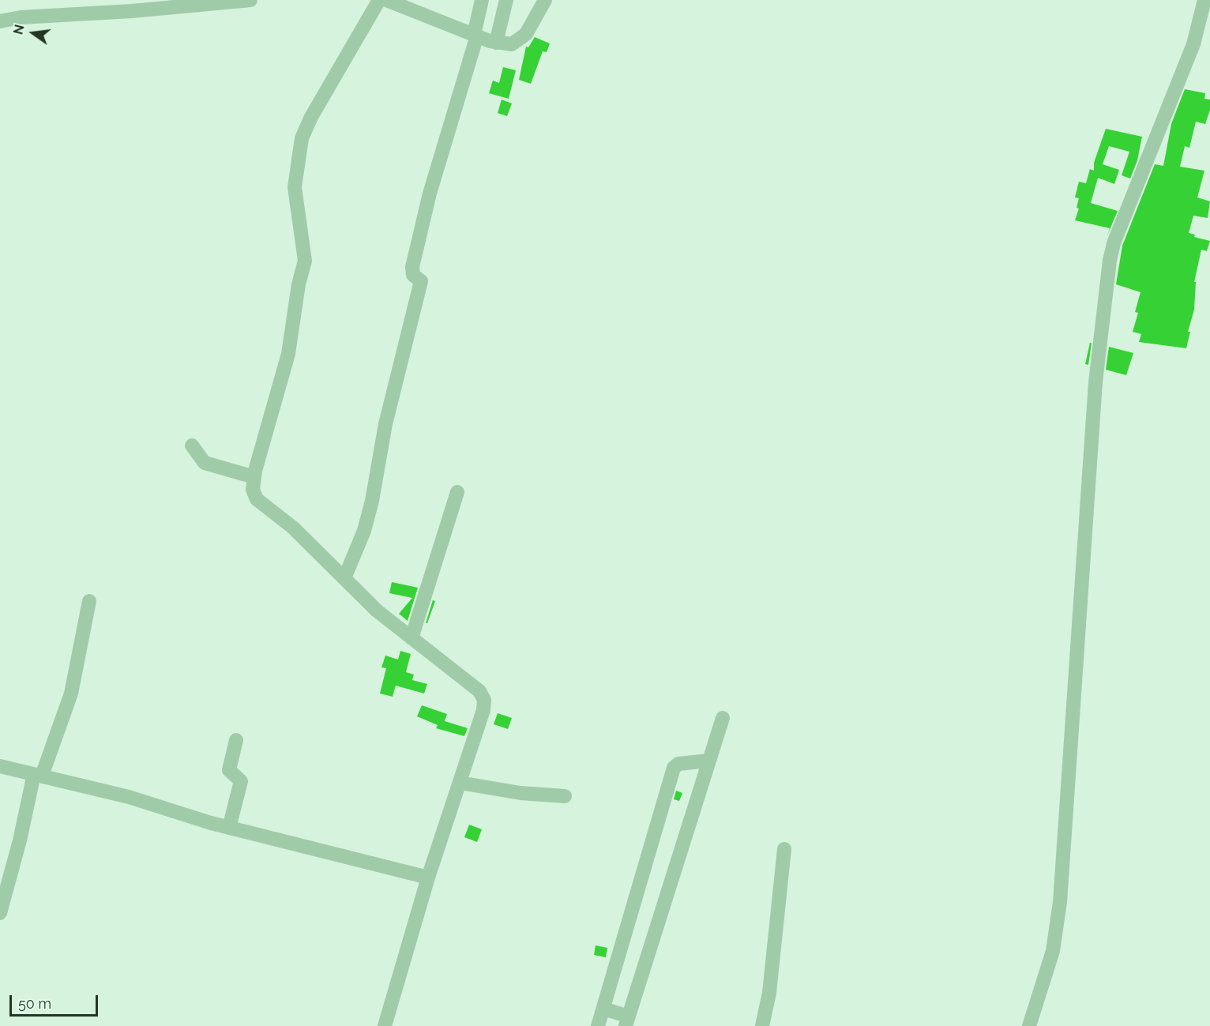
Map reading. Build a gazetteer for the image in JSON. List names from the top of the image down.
{
  "scale_bar": "50 m",
  "north": "left"
}
